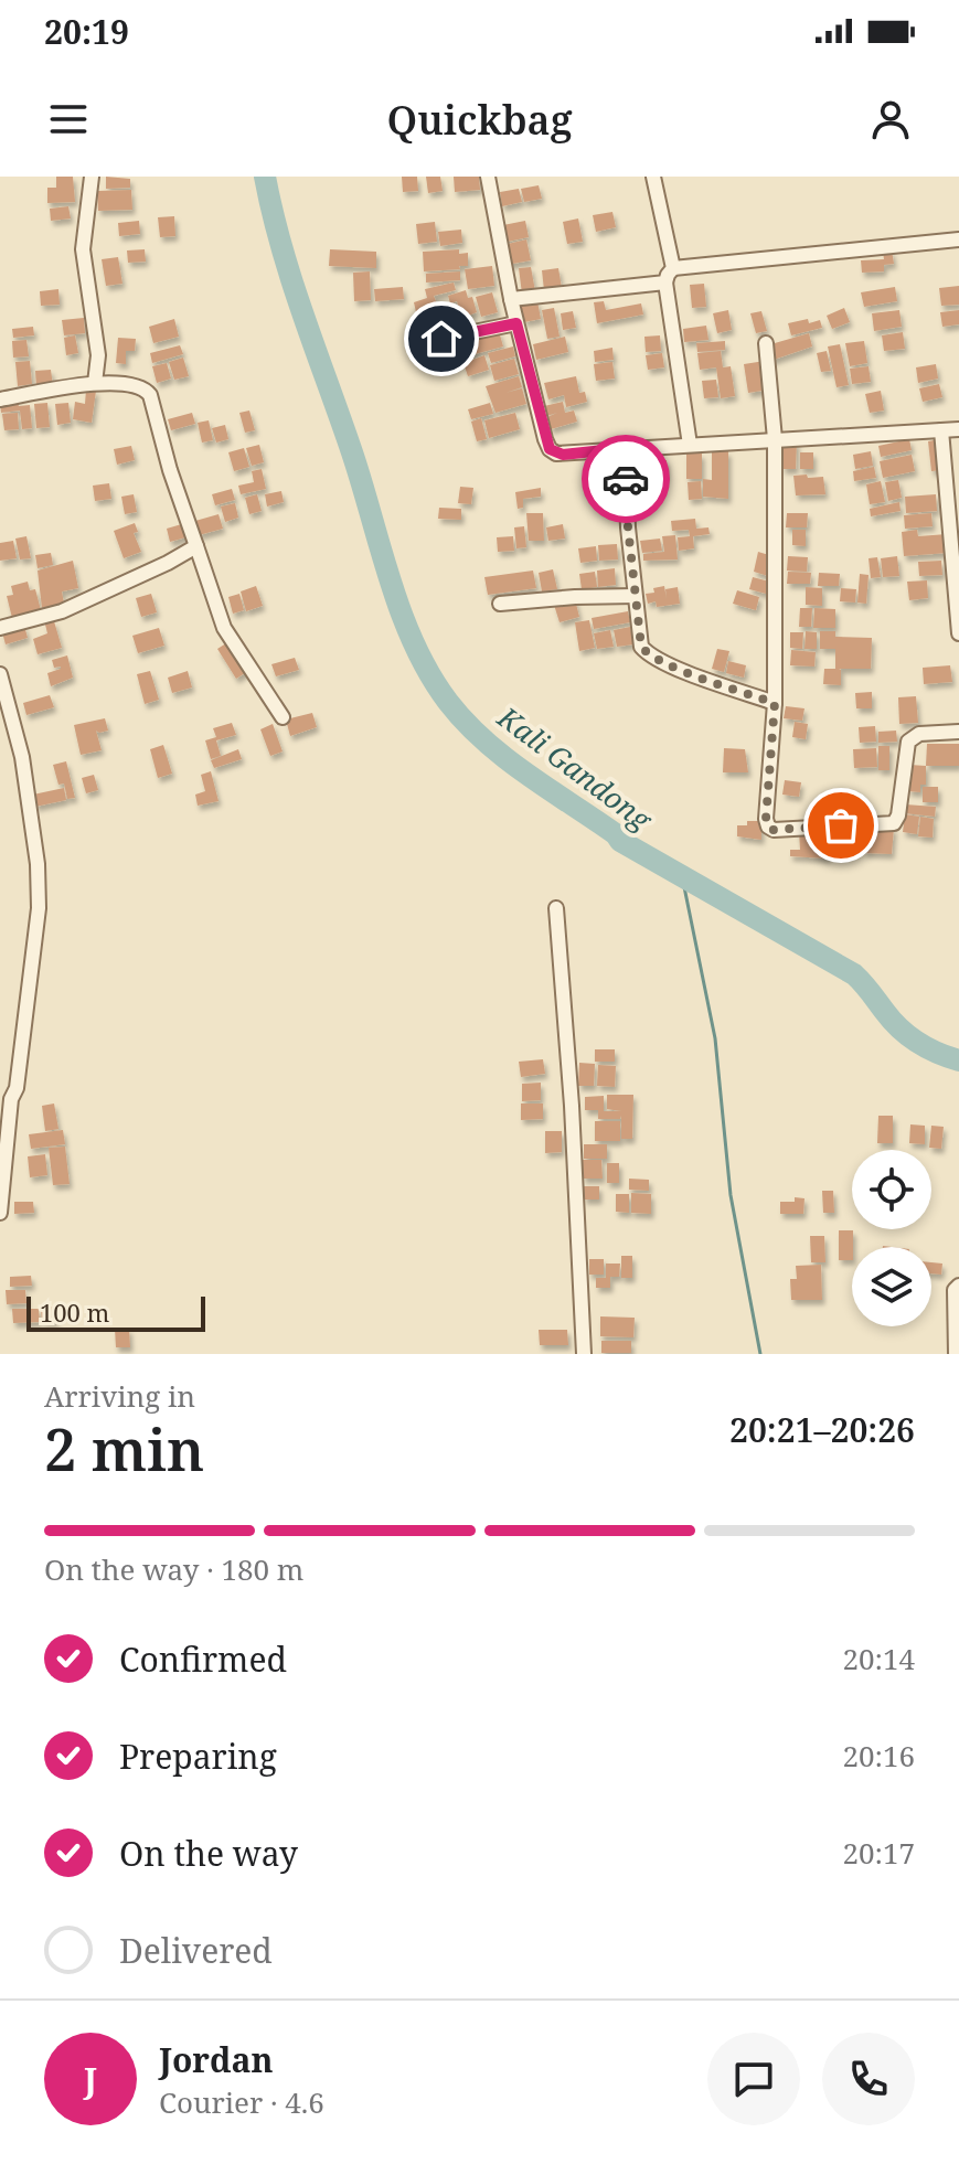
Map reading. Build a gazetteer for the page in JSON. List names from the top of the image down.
{
  "water": ["Kali Gandong"],
  "scale_bar": "100 m",
  "page": {
    "status": "20:19",
    "header": "Quickbag",
    "scale": "100 m",
    "heading": ["2 min", "Arriving in", "20:21–20:26"],
    "panel": ["Jordan", "Courier · 4.6"],
    "bar": "On the way · 180 m",
    "list": [
      ["Confirmed", "20:14"],
      ["Preparing", "20:16"],
      ["On the way", "20:17"],
      "Delivered"
    ],
    "round": "J"
  }
}
